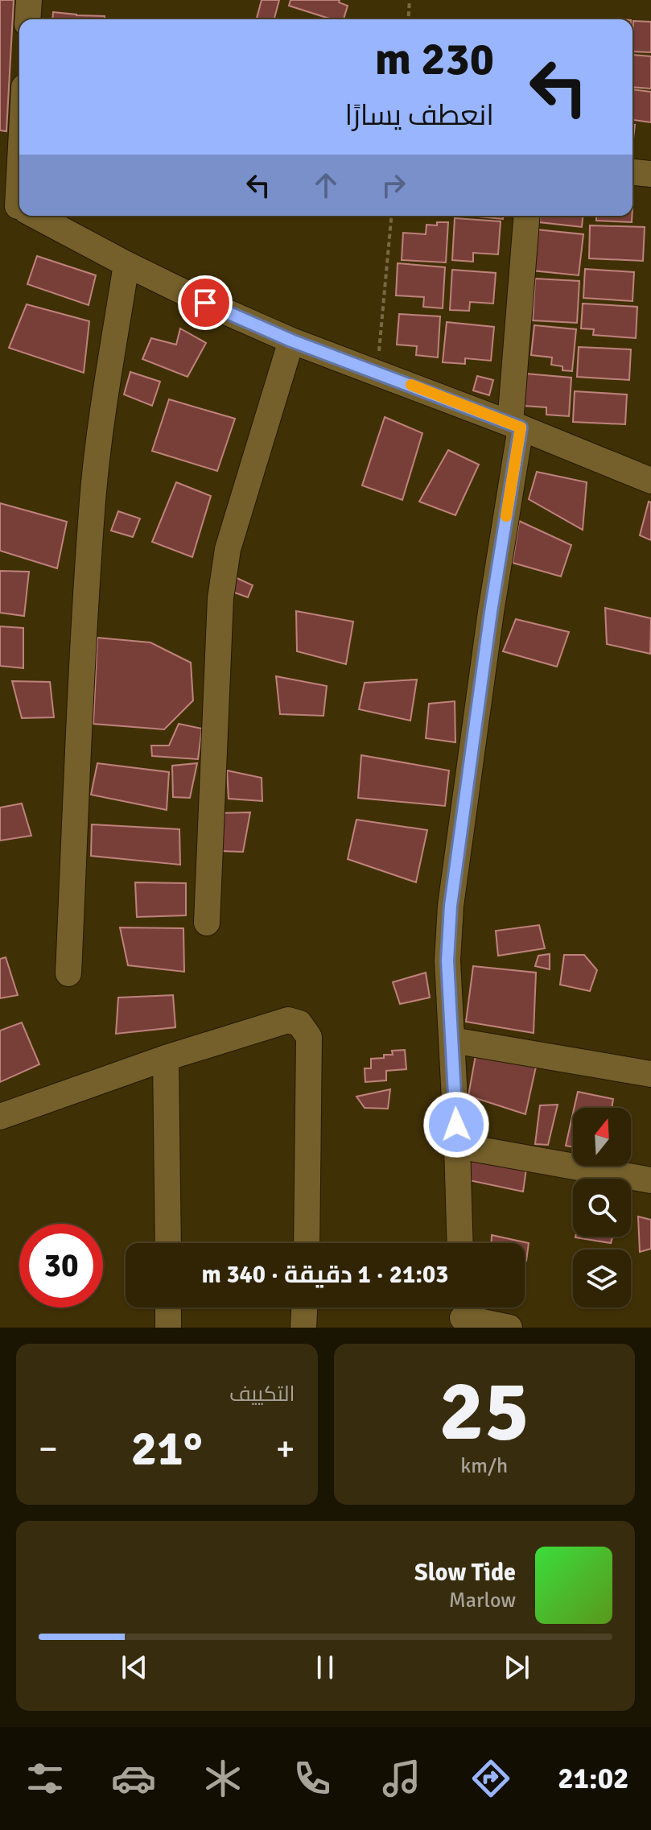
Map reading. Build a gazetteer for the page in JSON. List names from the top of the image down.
{
  "north": "top",
  "page": {
    "turn": ["230 m", "انعطف يسارًا"],
    "limit": "30",
    "trip": "21:03 · 1 دقيقة · 340 m",
    "tile": [
      ["25", "km/h"],
      "التكييف"
    ],
    "heat": ["−", "21°", "+"],
    "song": ["Slow Tide", "Marlow"],
    "tabs": "21:02"
  }
}
